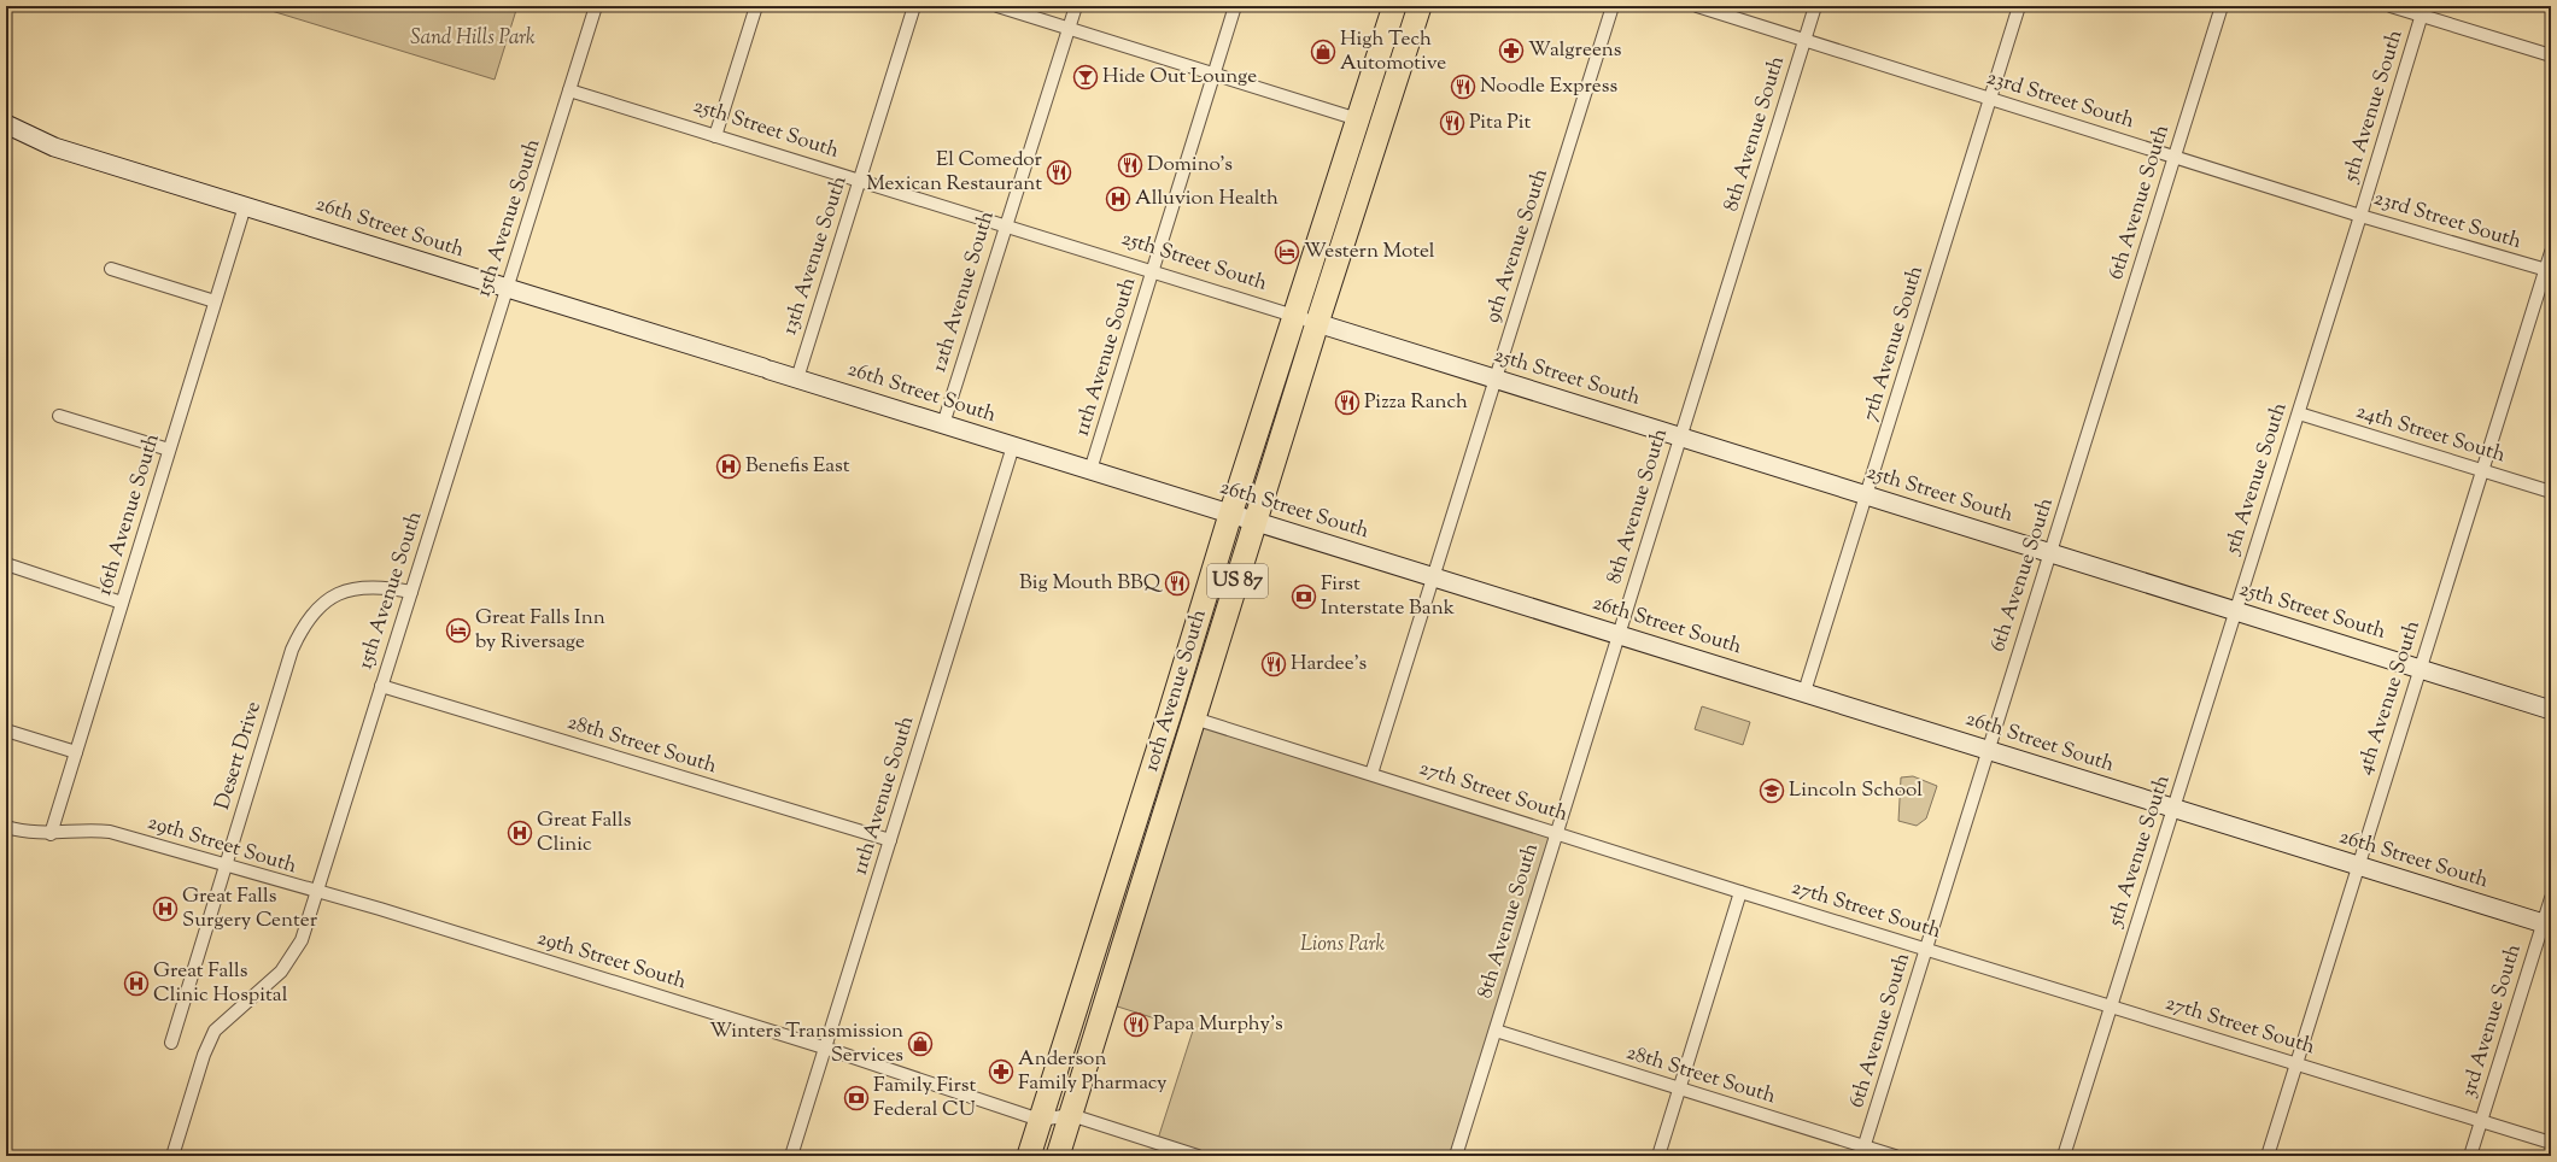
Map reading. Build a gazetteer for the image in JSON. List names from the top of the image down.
{
  "streets": {
    "highway": ["US 87", "10th Avenue South"],
    "street": [
      "23rd Street South",
      "5th Avenue South",
      "25th Street South",
      "8th Avenue South",
      "6th Avenue South",
      "15th Avenue South",
      "26th Street South",
      "9th Avenue South",
      "13th Avenue South",
      "12th Avenue South",
      "7th Avenue South",
      "11th Avenue South",
      "24th Street South",
      "16th Avenue South",
      "4th Avenue South",
      "28th Street South",
      "Desert Drive",
      "27th Street South",
      "29th Street South",
      "3rd Avenue South"
    ]
  },
  "crossings": [
    ["23rd Street South", "5th Avenue South"],
    ["23rd Street South", "8th Avenue South"],
    ["23rd Street South", "6th Avenue South"],
    ["23rd Street South", "7th Avenue South"],
    ["23rd Street South", "4th Avenue South"],
    ["5th Avenue South", "25th Street South"],
    ["5th Avenue South", "26th Street South"],
    ["5th Avenue South", "24th Street South"],
    ["5th Avenue South", "27th Street South"],
    ["25th Street South", "8th Avenue South"],
    ["25th Street South", "6th Avenue South"],
    ["25th Street South", "15th Avenue South"],
    ["25th Street South", "9th Avenue South"],
    ["25th Street South", "13th Avenue South"],
    ["25th Street South", "12th Avenue South"],
    ["25th Street South", "7th Avenue South"],
    ["25th Street South", "11th Avenue South"],
    ["25th Street South", "10th Avenue South"],
    ["25th Street South", "4th Avenue South"],
    ["8th Avenue South", "26th Street South"],
    ["8th Avenue South", "28th Street South"],
    ["8th Avenue South", "27th Street South"],
    ["6th Avenue South", "26th Street South"],
    ["6th Avenue South", "28th Street South"],
    ["6th Avenue South", "27th Street South"],
    ["15th Avenue South", "26th Street South"],
    ["15th Avenue South", "28th Street South"],
    ["15th Avenue South", "Desert Drive"],
    ["15th Avenue South", "29th Street South"],
    ["26th Street South", "9th Avenue South"],
    ["26th Street South", "13th Avenue South"],
    ["26th Street South", "12th Avenue South"],
    ["26th Street South", "7th Avenue South"],
    ["26th Street South", "11th Avenue South"],
    ["26th Street South", "16th Avenue South"],
    ["26th Street South", "10th Avenue South"],
    ["26th Street South", "4th Avenue South"],
    ["26th Street South", "3rd Avenue South"],
    ["9th Avenue South", "27th Street South"],
    ["11th Avenue South", "28th Street South"],
    ["11th Avenue South", "29th Street South"],
    ["24th Street South", "4th Avenue South"],
    ["16th Avenue South", "29th Street South"],
    ["10th Avenue South", "27th Street South"],
    ["10th Avenue South", "29th Street South"],
    ["4th Avenue South", "27th Street South"],
    ["Desert Drive", "29th Street South"],
    ["27th Street South", "3rd Avenue South"]
  ],
  "parks": ["Sand Hills Park", "Lions Park"],
  "places": {
    "pharmacy": ["Walgreens", "Anderson Family Pharmacy"],
    "shop": ["High Tech Automotive", "Winters Transmission Services"],
    "bar": ["Hide Out Lounge"],
    "restaurant": [
      "Noodle Express",
      "Pita Pit",
      "Domino's",
      "El Comedor Mexican Restaurant",
      "Pizza Ranch",
      "Big Mouth BBQ",
      "Hardee's",
      "Papa Murphy's"
    ],
    "hospital": [
      "Alluvion Health",
      "Benefis East",
      "Great Falls Clinic",
      "Great Falls Surgery Center",
      "Great Falls Clinic Hospital"
    ],
    "hotel": ["Western Motel", "Great Falls Inn by Riversage"],
    "bank": ["First Interstate Bank", "Family First Federal CU"],
    "school or university": ["Lincoln School"]
  }
}
